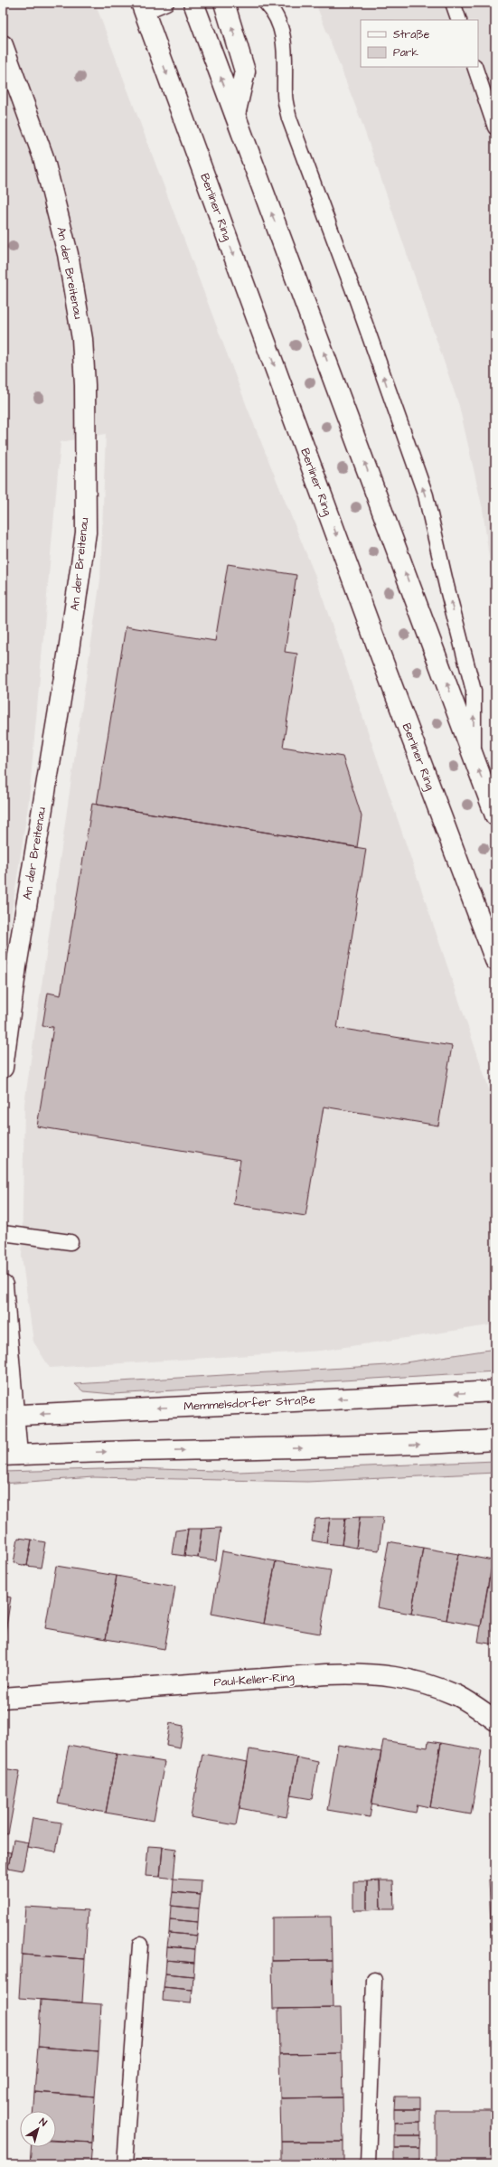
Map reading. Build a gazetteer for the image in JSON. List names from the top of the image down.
{
  "streets": {
    "main road": [
      "Berliner Ring",
      "An der Breitenau",
      "Memmelsdorfer Straße",
      "Paul-Keller-Ring"
    ]
  },
  "legend": ["Straße", "Park"],
  "north": "top right"
}
